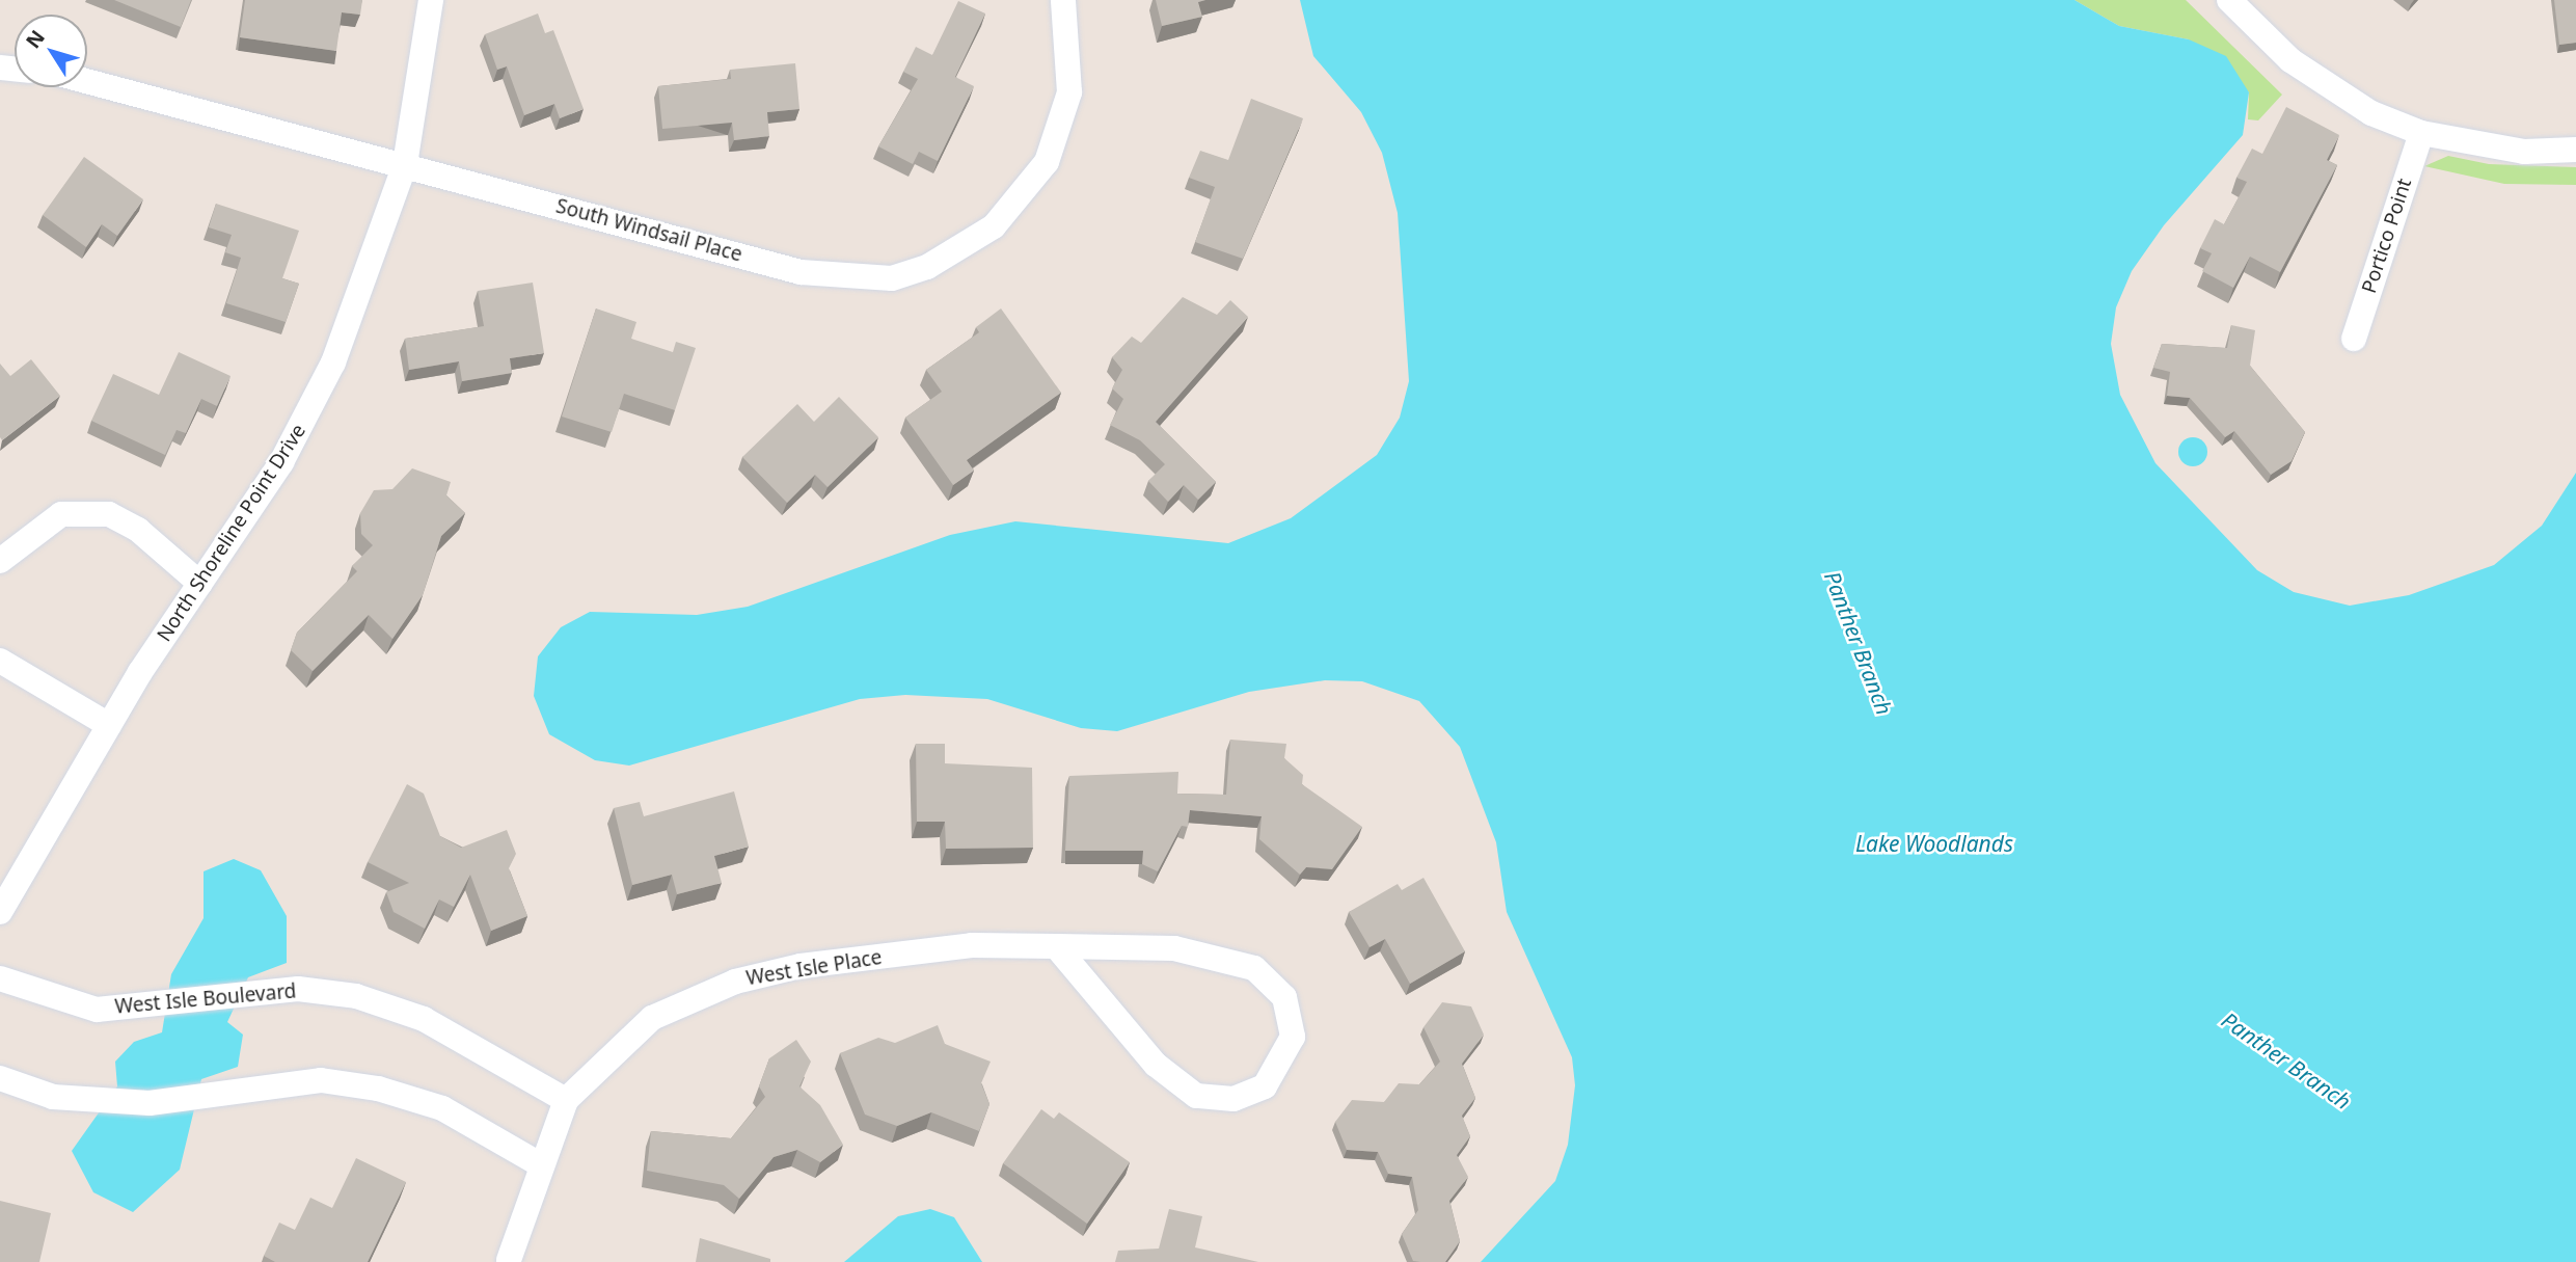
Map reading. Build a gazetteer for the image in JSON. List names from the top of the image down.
{
  "streets": {
    "street": [
      "South Windsail Place",
      "Portico Point",
      "North Shoreline Point Drive",
      "West Isle Place",
      "West Isle Boulevard"
    ]
  },
  "crossings": [
    ["South Windsail Place", "North Shoreline Point Drive"],
    ["West Isle Place", "West Isle Boulevard"]
  ],
  "water": ["Panther Branch", "Lake Woodlands"],
  "north": "top left"
}
